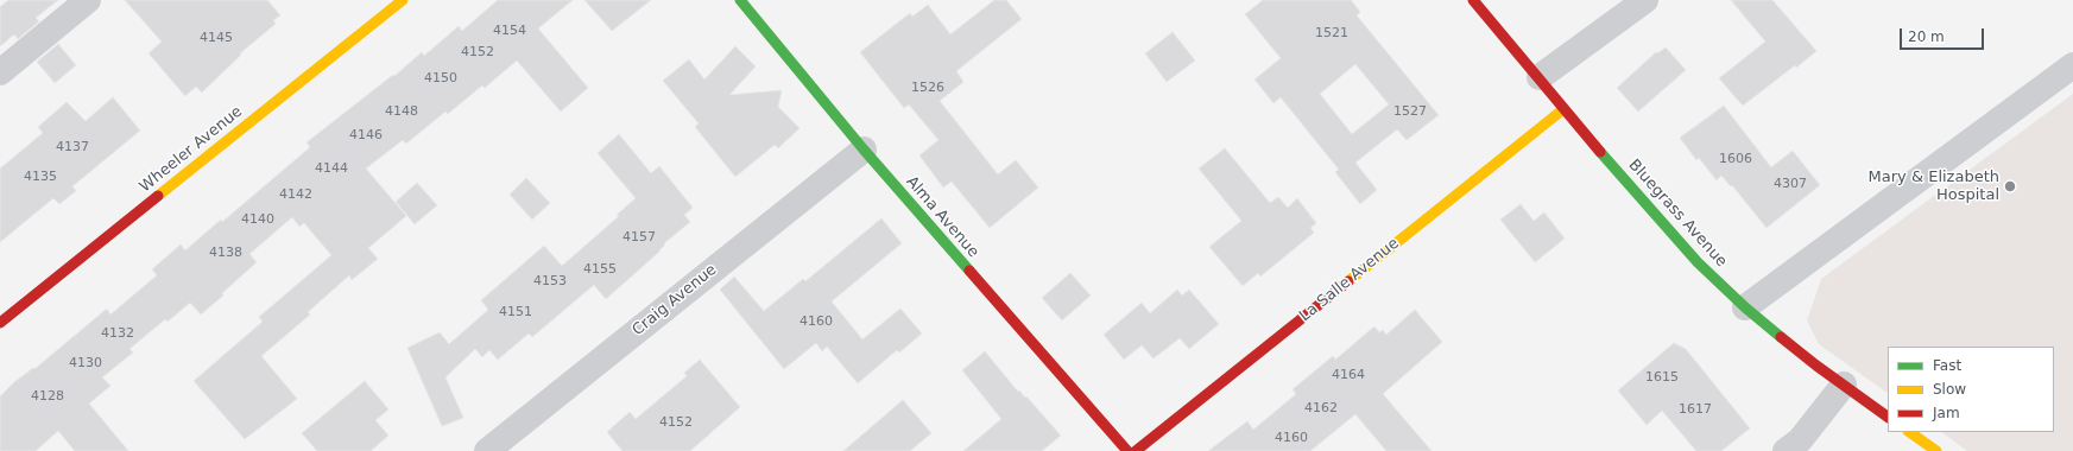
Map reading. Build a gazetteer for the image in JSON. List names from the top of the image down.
{
  "streets": {
    "street": [
      "Wheeler Avenue",
      "Bluegrass Avenue",
      "Alma Avenue",
      "La Salle Avenue",
      "Craig Avenue"
    ]
  },
  "crossings": [
    ["Bluegrass Avenue", "La Salle Avenue"],
    ["Alma Avenue", "Craig Avenue"]
  ],
  "places": ["Mary & Elizabeth Hospital"],
  "house_numbers": [
    "4154",
    "1521",
    "4145",
    "4152",
    "4150",
    "1526",
    "4148",
    "1527",
    "4146",
    "4137",
    "1606",
    "4144",
    "4135",
    "4307",
    "4142",
    "4140",
    "4157",
    "4138",
    "4155",
    "4153",
    "4151",
    "4160",
    "4132",
    "4130",
    "4164",
    "1615",
    "4128",
    "4162",
    "1617",
    "4152",
    "4160"
  ],
  "legend": ["Fast", "Slow", "Jam"],
  "scale_bar": "20 m"
}
